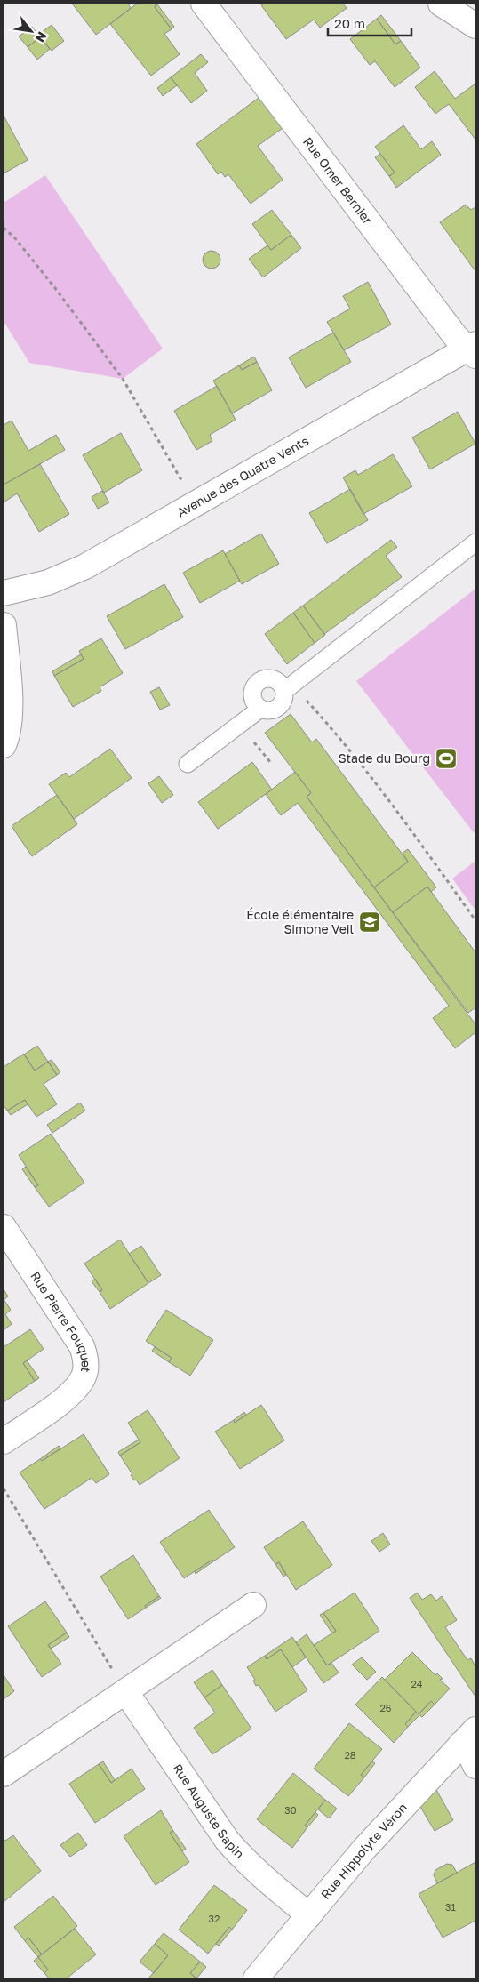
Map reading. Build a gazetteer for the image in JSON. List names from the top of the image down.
{
  "streets": {
    "street": [
      "Rue Omer Bernier",
      "Avenue des Quatre Vents",
      "Rue Pierre Fouquet",
      "Rue Auguste Sapin",
      "Rue Hippolyte Véron"
    ]
  },
  "crossings": [
    ["Rue Omer Bernier", "Avenue des Quatre Vents"],
    ["Rue Auguste Sapin", "Rue Hippolyte Véron"]
  ],
  "places": {
    "sports": ["Stade du Bourg"],
    "school or university": ["École élémentaire Simone Veil"]
  },
  "house_numbers": [
    "24",
    "26",
    "28",
    "30",
    "31",
    "32"
  ],
  "scale_bar": "20 m",
  "north": "bottom right"
}
